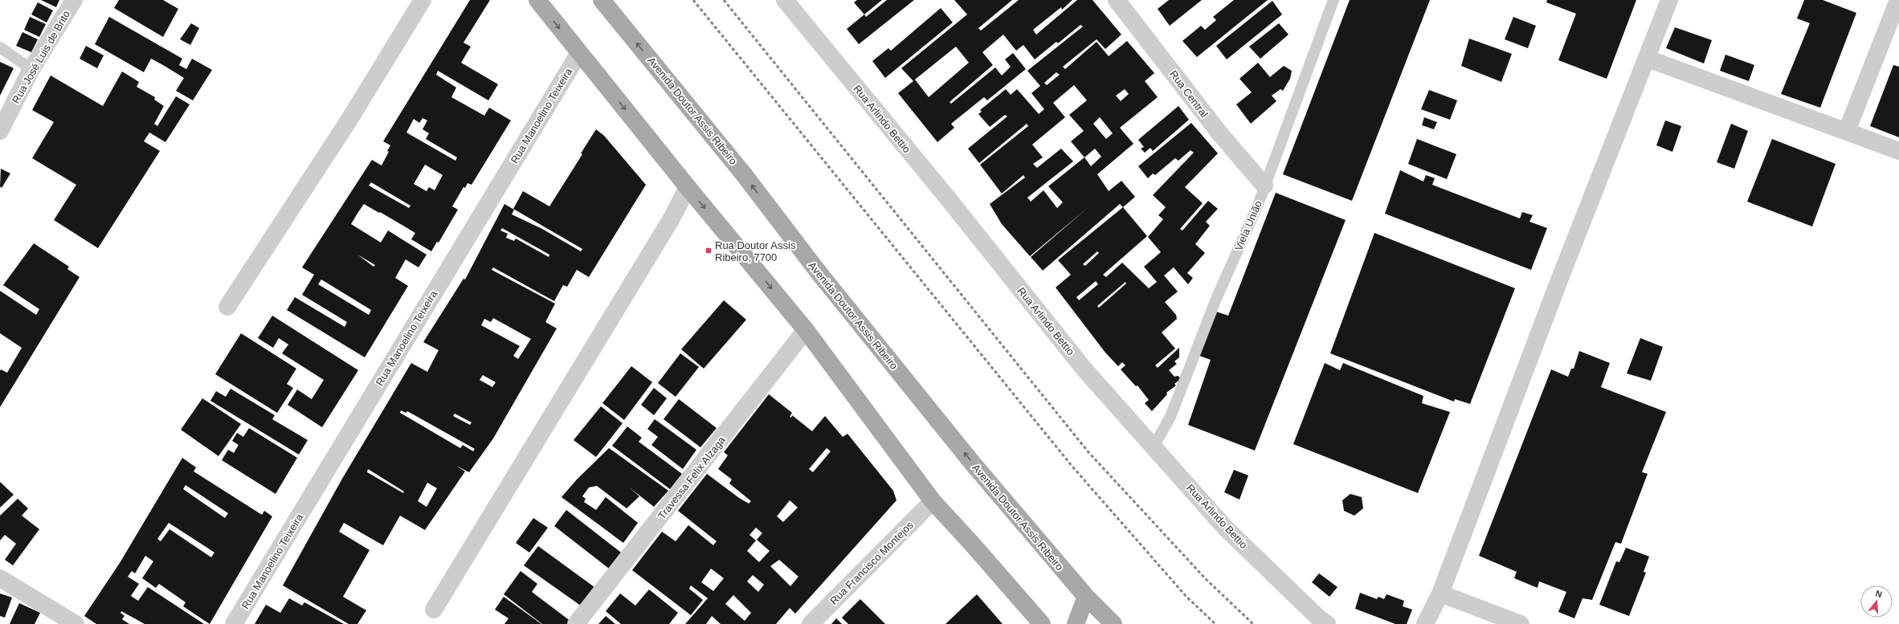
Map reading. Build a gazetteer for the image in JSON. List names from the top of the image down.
{
  "streets": {
    "main road": ["Avenida Doutor Assis Ribeiro"],
    "street": [
      "Rua José Luis de Brito",
      "Rua Central",
      "Rua Manoelino Teixeira",
      "Rua Arlindo Bettio",
      "Travessa Felix Alzaga",
      "Rua Francisco Montejos"
    ],
    "lane": ["Viela União"]
  },
  "crossings": [
    ["Rua Central", "Viela União"],
    ["Rua Arlindo Bettio", "Viela União"]
  ],
  "places": {
    "transit": ["Rua Doutor Assis Ribeiro, 7700"]
  },
  "north": "top"
}
